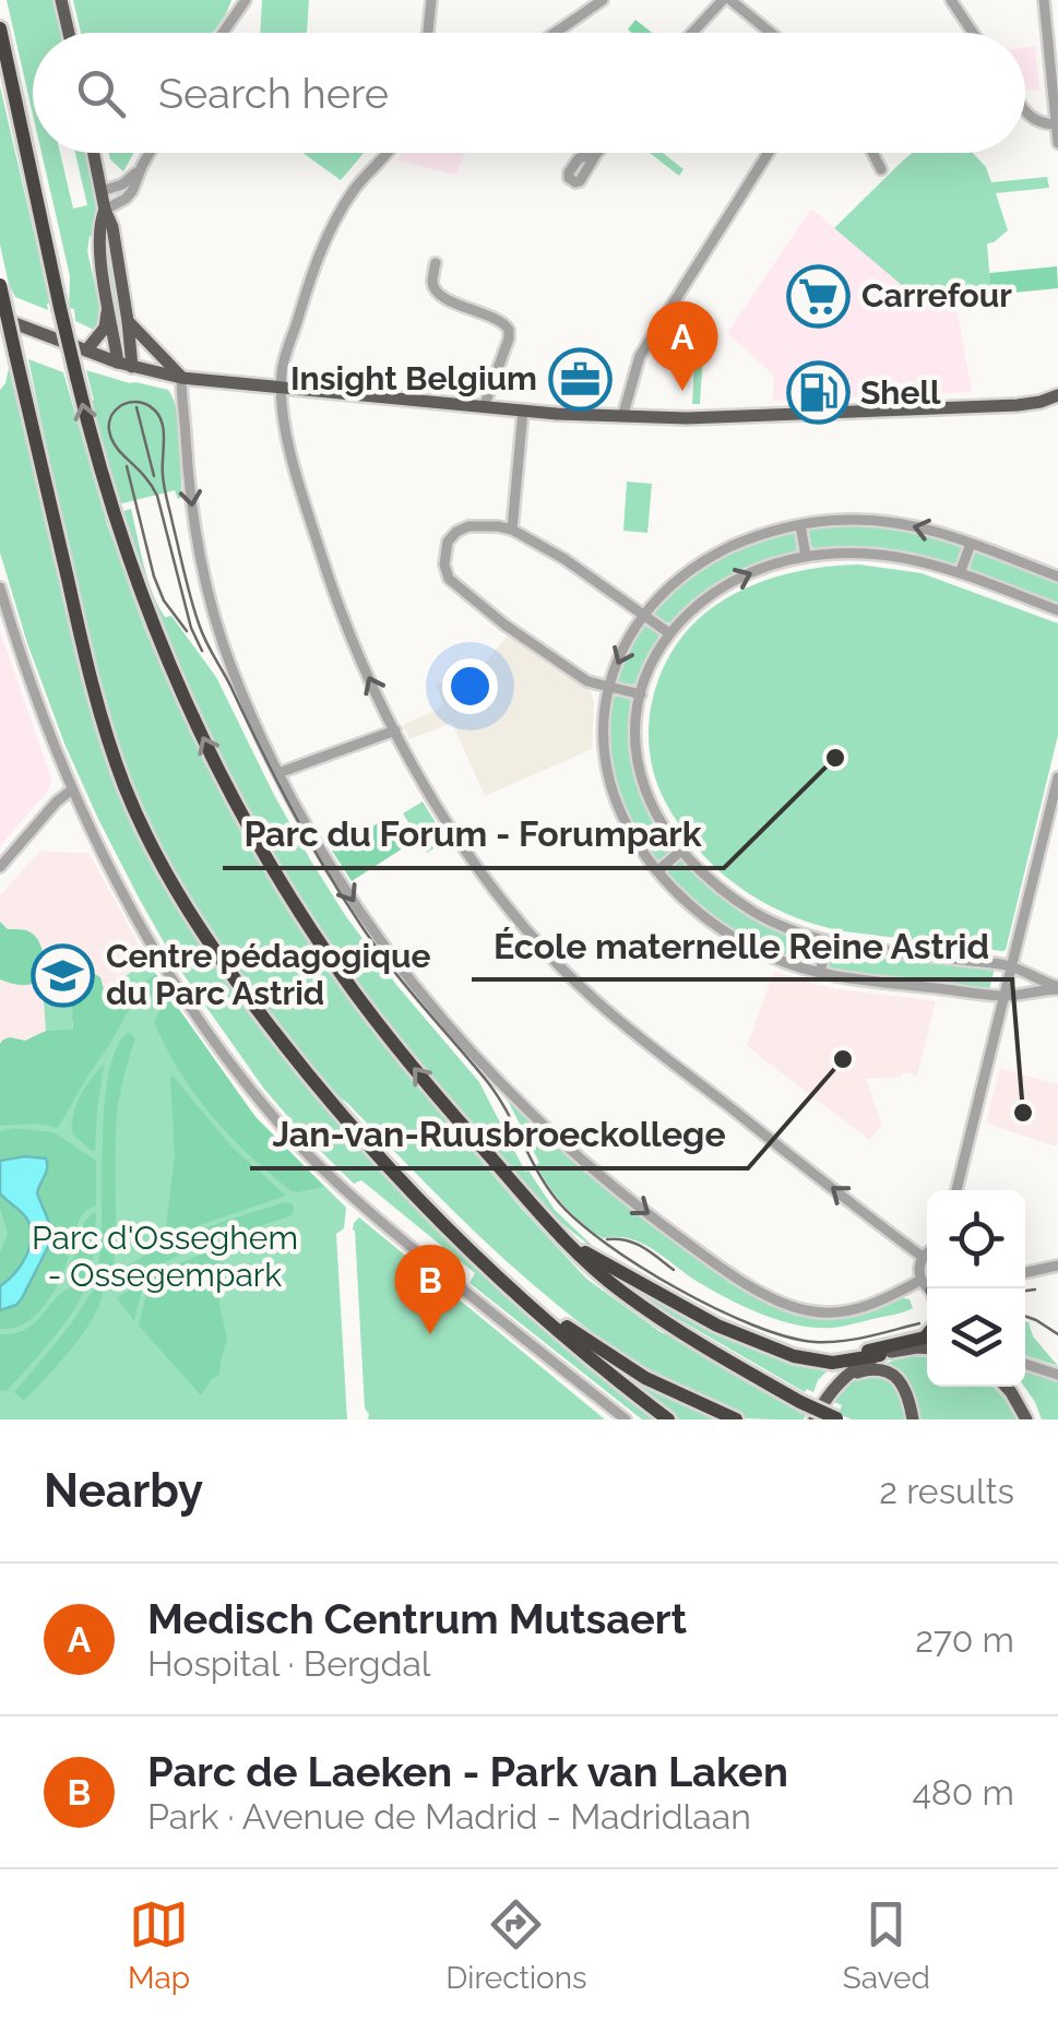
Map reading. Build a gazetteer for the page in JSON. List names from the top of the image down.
{
  "parks": ["Parc d'Osseghem - Ossegempark"],
  "places": {
    "supermarket": ["Carrefour"],
    "office": ["Insight Belgium"],
    "fuel station": ["Shell"],
    "other": ["Parc du Forum - Forumpark", "Jan-van-Ruusbroeckollege", "École maternelle Reine Astrid"],
    "school or university": ["Centre pédagogique du Parc Astrid"]
  },
  "page": {
    "search": "Search here",
    "pins": ["A", "B"],
    "heading": ["Nearby", "2 results"],
    "list": [
      {
        "mark": "A",
        "name": "Medisch Centrum Mutsaert",
        "note": "Hospital · Bergdal",
        "value": "270 m"
      },
      {
        "mark": "B",
        "name": "Parc de Laeken - Park van Laken",
        "note": "Park · Avenue de Madrid - Madridlaan",
        "value": "480 m"
      }
    ],
    "nav": ["Map", "Directions", "Saved"]
  }
}
